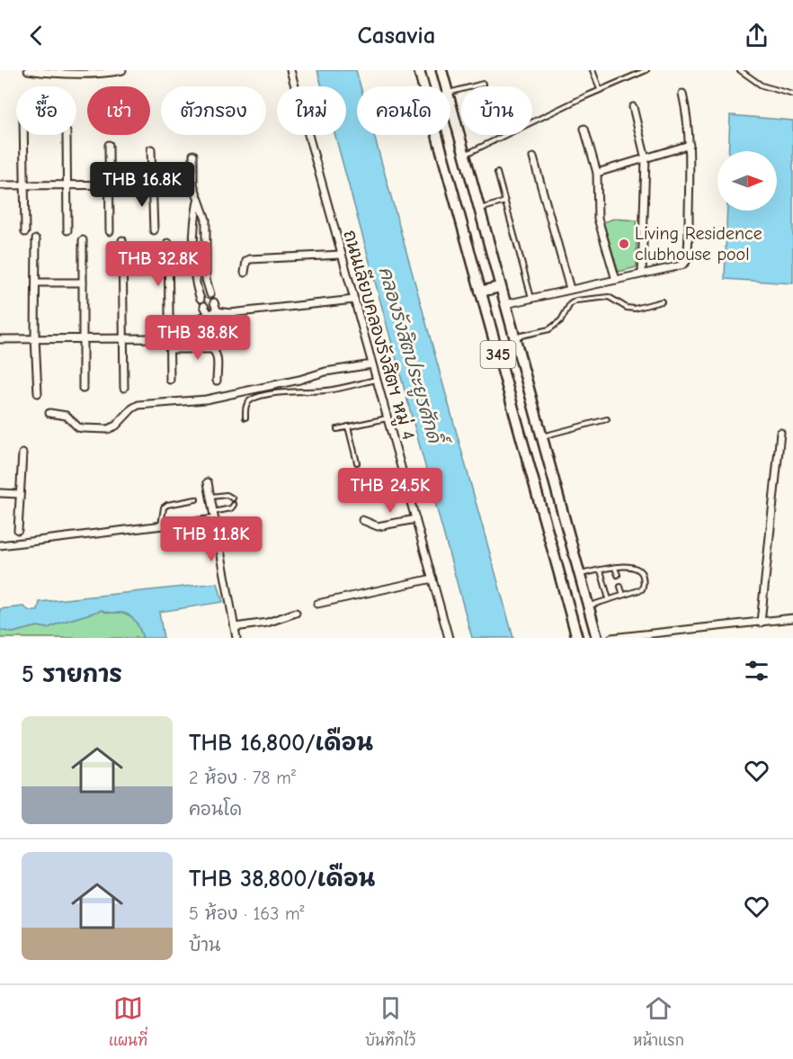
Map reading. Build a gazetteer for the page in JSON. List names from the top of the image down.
{
  "streets": {
    "main road": ["345"],
    "street": ["ถนนเลียบคลองรังสิตฯ หมู่ 4"]
  },
  "water": ["คลองรังสิตประยูรศักดิ์"],
  "places": ["Living Residence clubhouse pool"],
  "north": "right",
  "page": {
    "header": "Casavia",
    "chip": [
      "ซื้อ",
      "เช่า",
      "ตัวกรอง",
      "ใหม่",
      "คอนโด",
      "บ้าน"
    ],
    "price": [
      "THB 16.8K",
      "THB 32.8K",
      "THB 38.8K",
      "THB 24.5K",
      "THB 11.8K"
    ],
    "heading": "5 รายการ",
    "list": [
      {
        "name": "THB 16,800/เดือน",
        "note": "2 ห้อง · 78 m² · คอนโด"
      },
      {
        "name": "THB 38,800/เดือน",
        "note": "5 ห้อง · 163 m² · บ้าน"
      }
    ],
    "tabs": ["แผนที่", "บันทึกไว้", "หน้าแรก"]
  }
}
